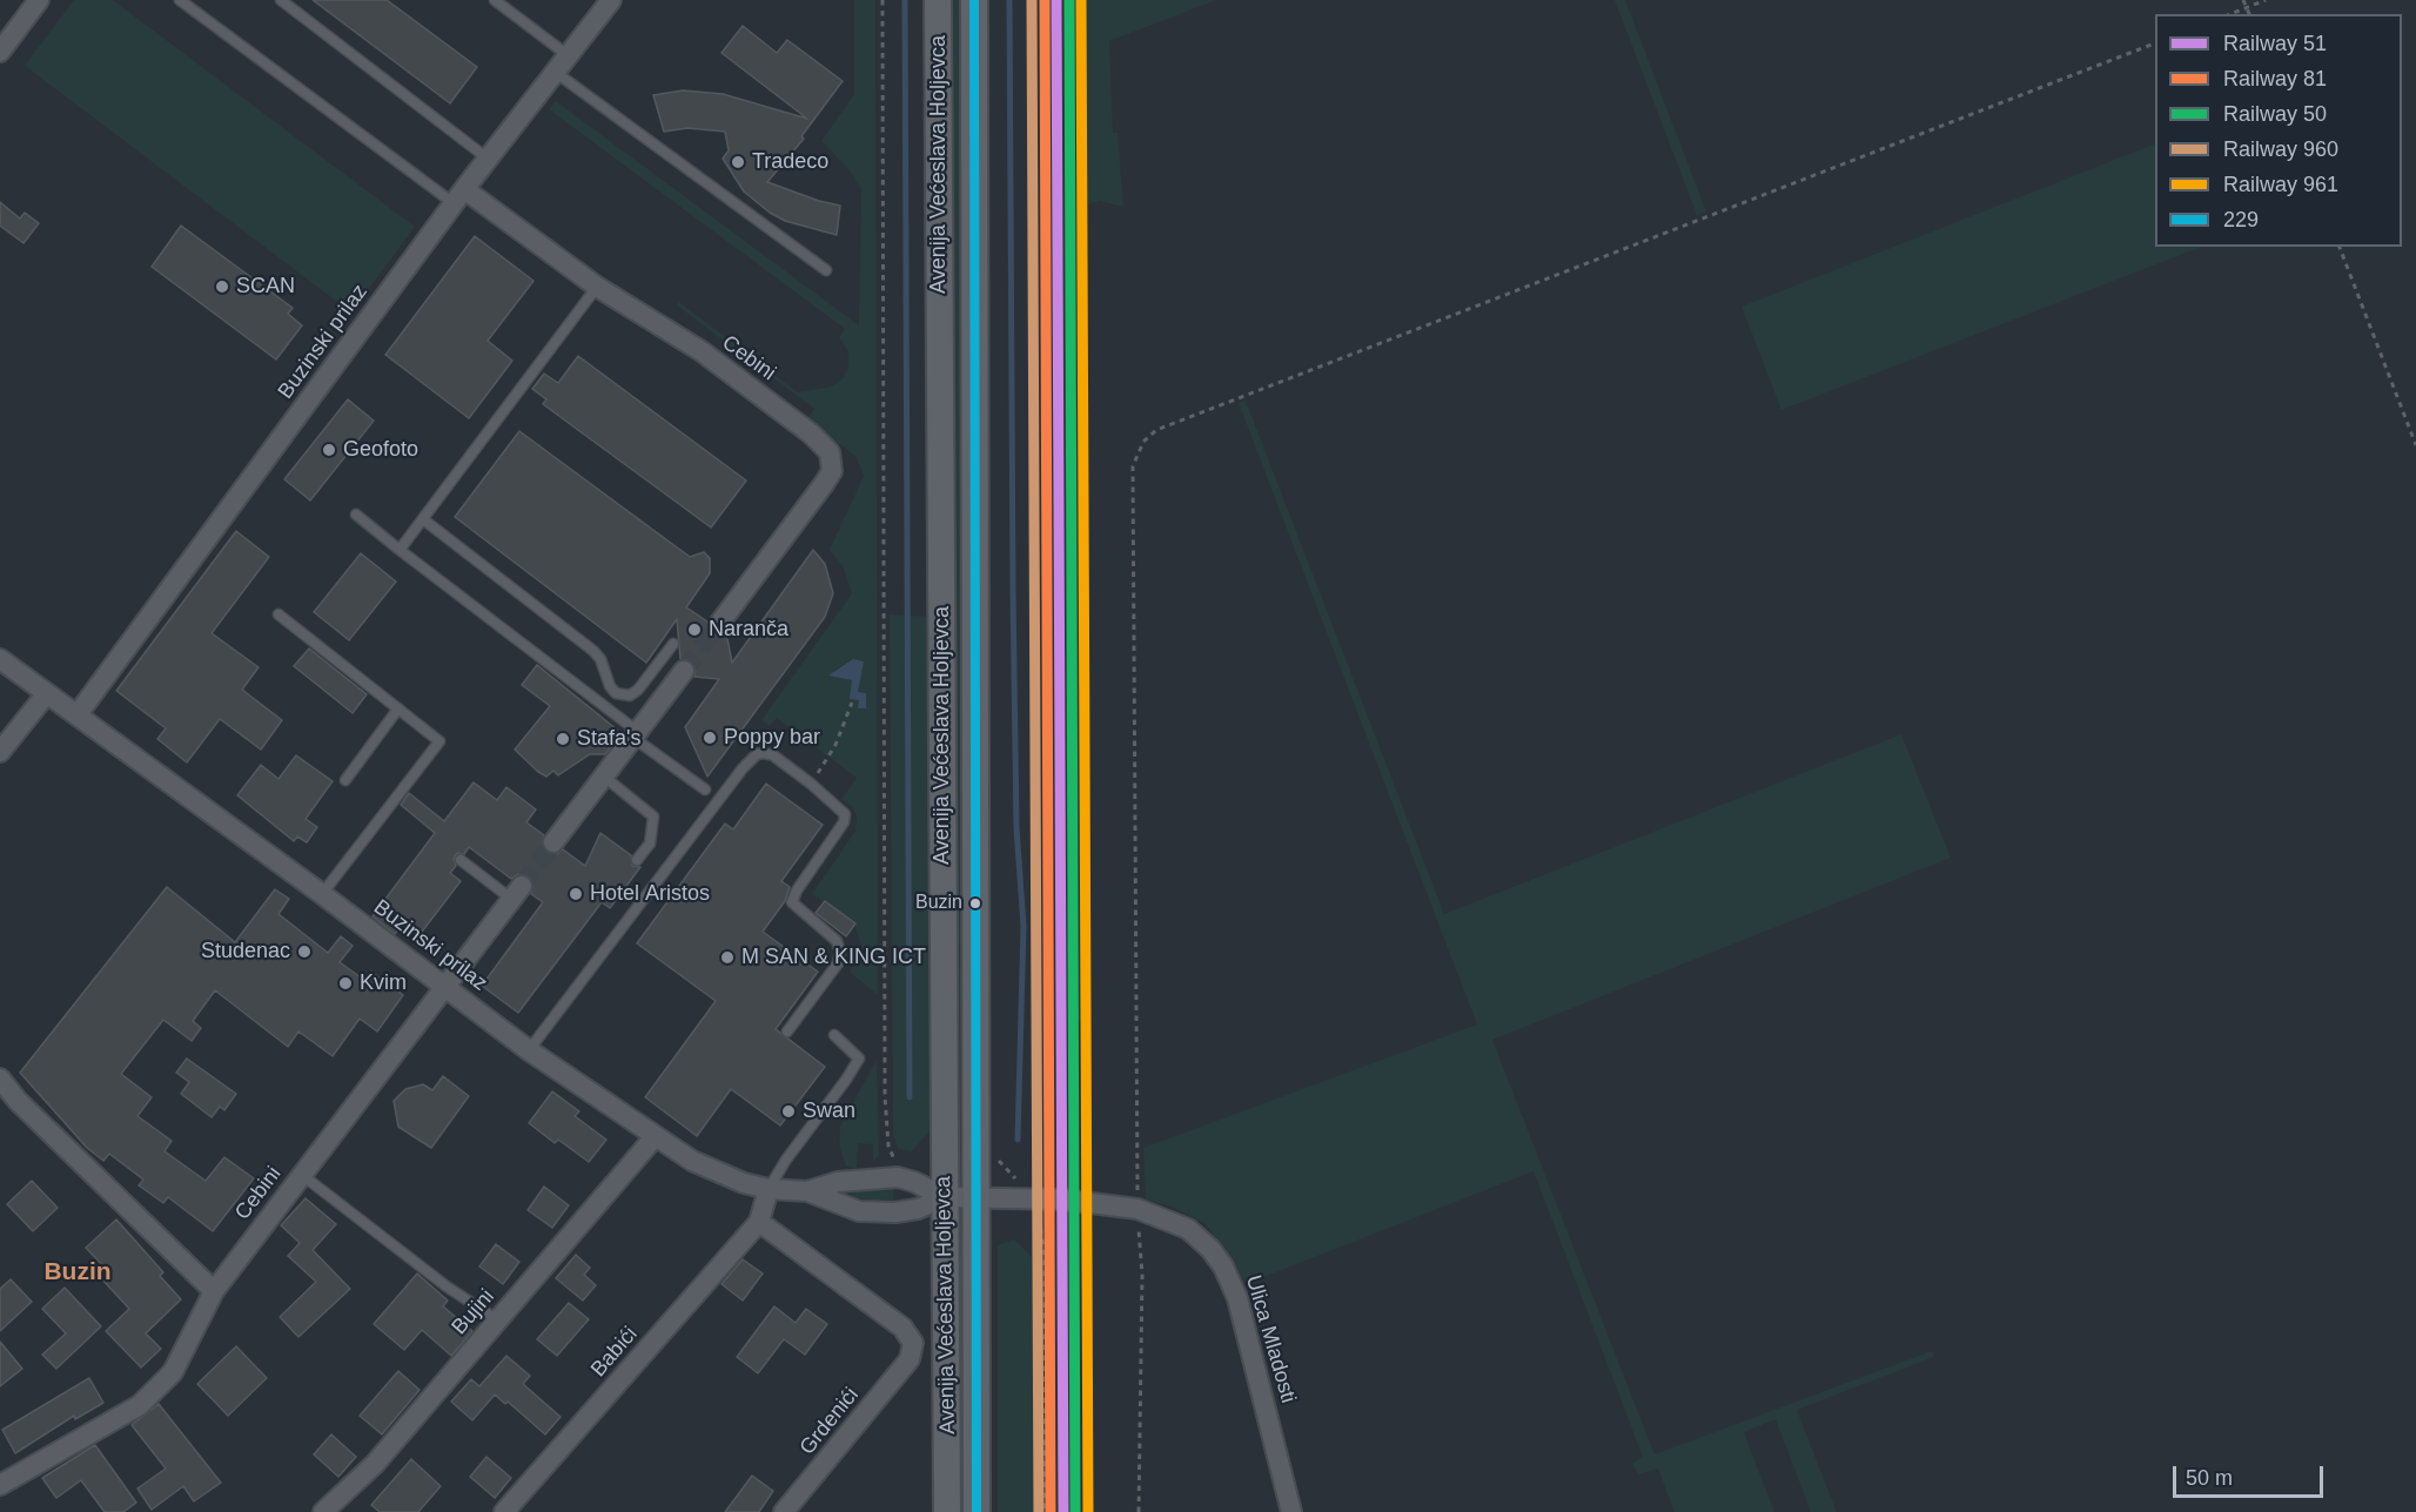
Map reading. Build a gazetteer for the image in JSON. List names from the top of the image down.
{
  "streets": {
    "main road": ["Avenija Većeslava Holjevca"],
    "street": [
      "Buzinski prilaz",
      "Cebini",
      "Bujini",
      "Ulica Mladosti",
      "Babići",
      "Grdenići"
    ]
  },
  "crossings": [
    ["Avenija Većeslava Holjevca", "Buzinski prilaz"],
    ["Avenija Većeslava Holjevca", "Ulica Mladosti"],
    ["Buzinski prilaz", "Cebini"],
    ["Buzinski prilaz", "Bujini"],
    ["Buzinski prilaz", "Ulica Mladosti"],
    ["Babići", "Grdenići"]
  ],
  "districts": ["Buzin"],
  "places": [
    "Tradeco",
    "SCAN",
    "Geofoto",
    "Naranča",
    "Poppy bar",
    "Stafa's",
    "Hotel Aristos",
    "Buzin",
    "Studenac",
    "M SAN & KING ICT",
    "Kvim",
    "Swan"
  ],
  "lines": [
    "rail line 51",
    "rail line 81",
    "rail line 50",
    "rail line 960",
    "rail line 961",
    "transit line 229"
  ],
  "legend": [
    "Railway 51",
    "Railway 81",
    "Railway 50",
    "Railway 960",
    "Railway 961",
    "229"
  ],
  "scale_bar": "50 m"
}
